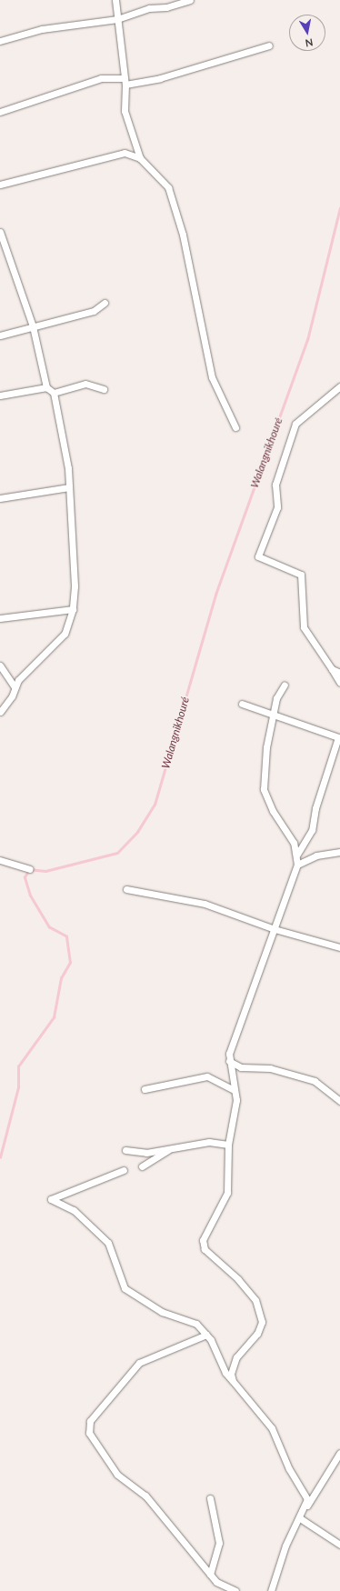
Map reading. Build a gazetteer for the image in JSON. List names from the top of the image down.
{
  "water": ["Walangnikhouré"],
  "north": "bottom"
}
